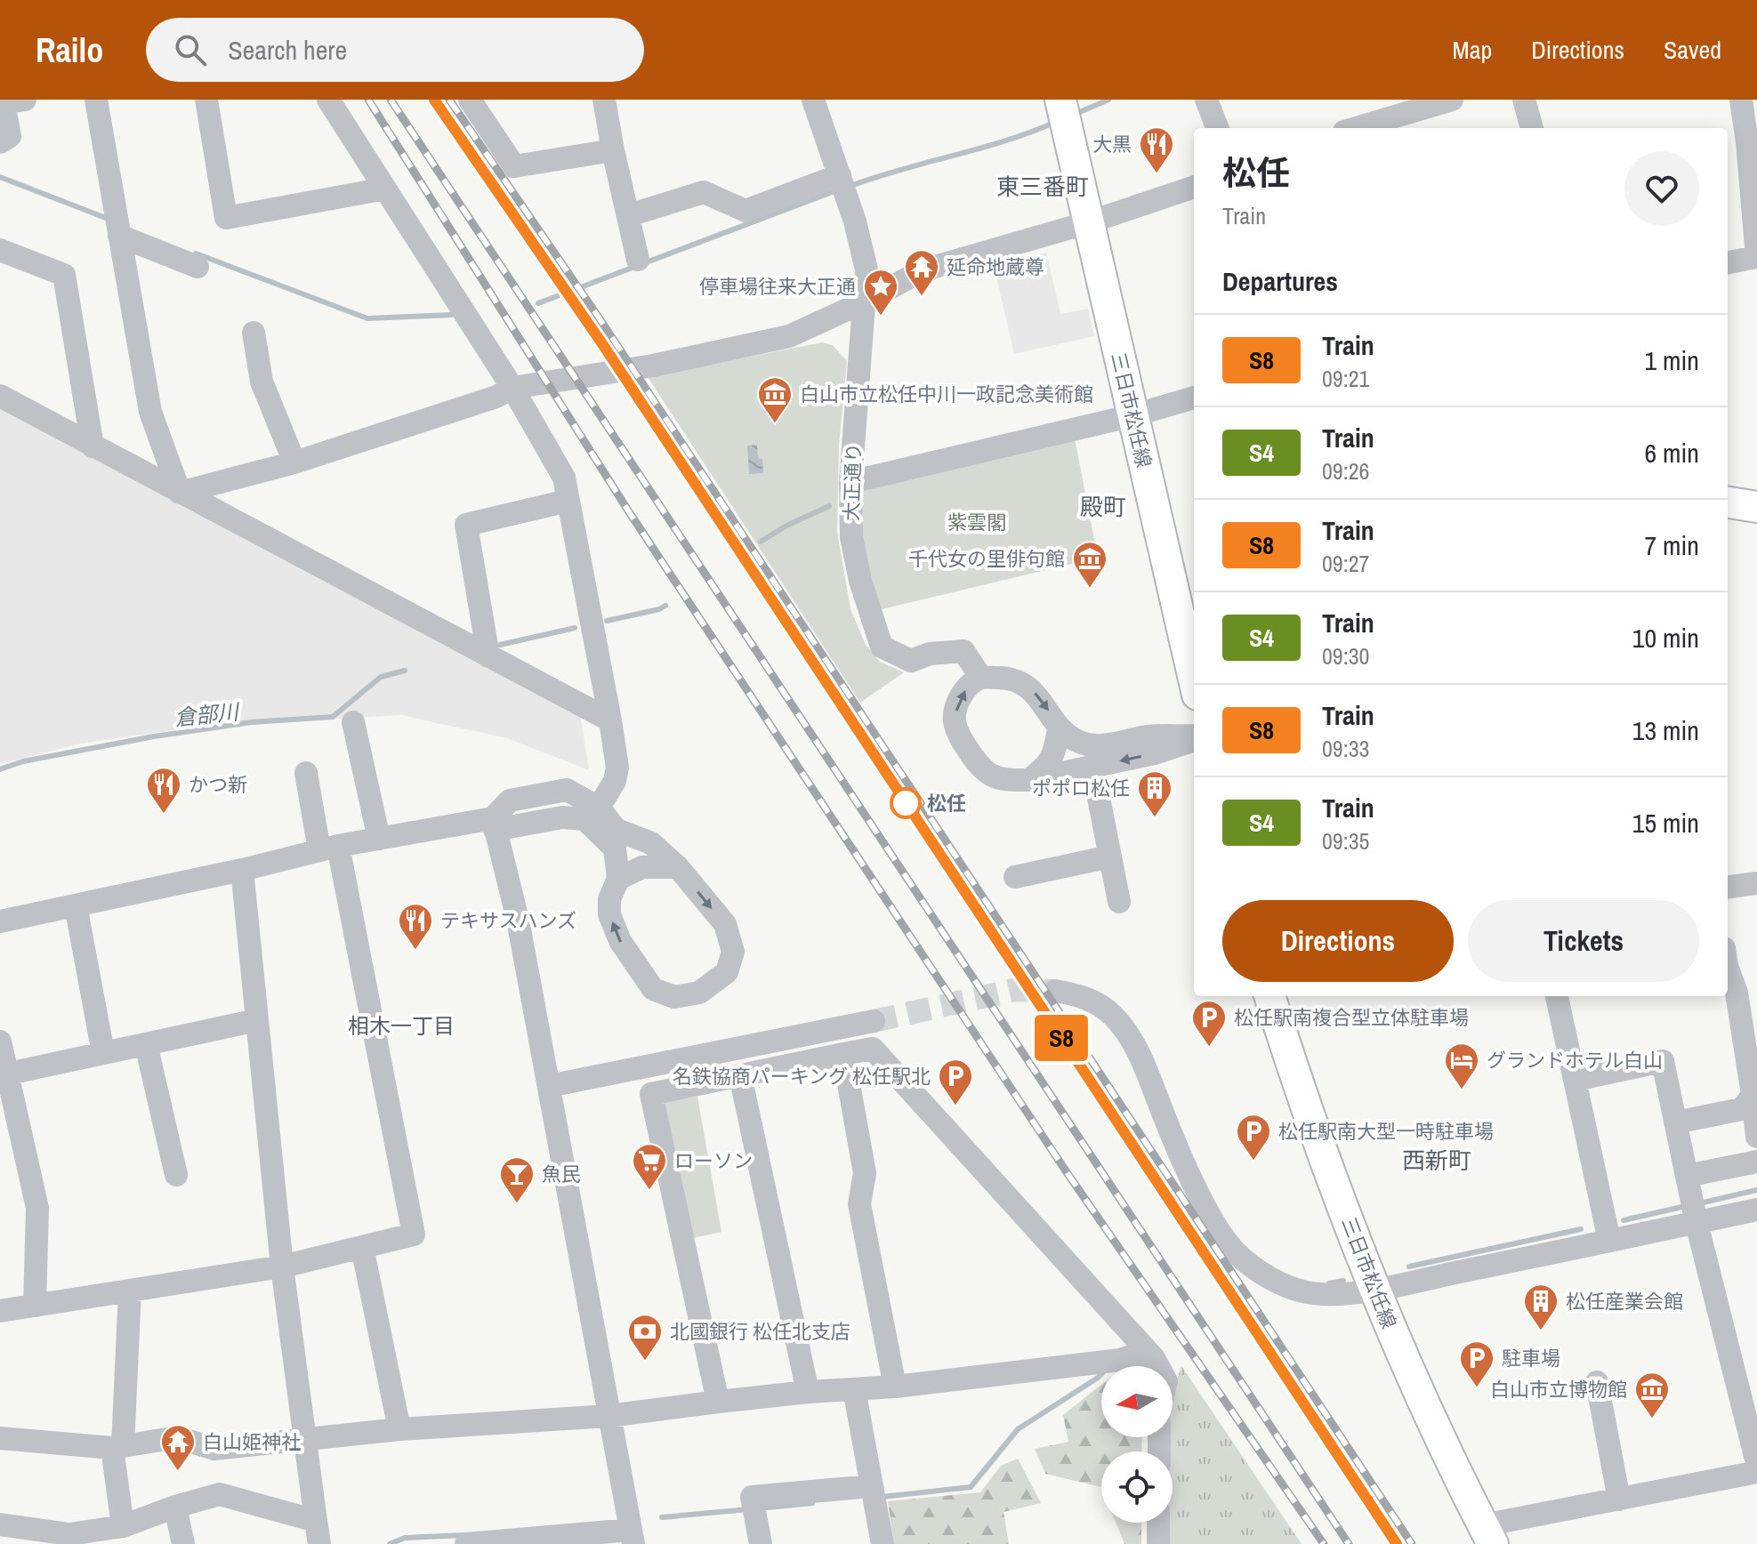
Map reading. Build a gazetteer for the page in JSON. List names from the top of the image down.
{
  "streets": {
    "main road": ["三日市松任線"],
    "street": ["大正通り"]
  },
  "districts": [
    "東三番町",
    "殿町",
    "相木一丁目",
    "西新町"
  ],
  "water": ["倉部川"],
  "parks": ["紫雲閣"],
  "places": {
    "restaurant": ["大黒", "かつ新", "テキサスハンズ"],
    "temple": ["延命地蔵尊", "白山姫神社"],
    "place": ["停車場往来大正通"],
    "museum": ["白山市立松任中川一政記念美術館", "千代女の里俳句館", "白山市立博物館"],
    "other": ["松任"],
    "building": ["ポポロ松任", "松任産業会館"],
    "parking": [
      "松任駅南複合型立体駐車場",
      "名鉄協商パーキング 松任駅北",
      "松任駅南大型一時駐車場",
      "駐車場"
    ],
    "hotel": ["グランドホテル白山"],
    "supermarket": ["ローソン"],
    "bar": ["魚民"],
    "bank": ["北國銀行 松任北支店"]
  },
  "north": "left",
  "page": {
    "header": "Railo",
    "search": "Search here",
    "nav": ["Map", "Directions", "Saved"],
    "on_map": "S8",
    "heading": [
      ["松任", "Train"],
      "Departures"
    ],
    "list": [
      {
        "mark": "S8",
        "name": "Train",
        "note": "09:21",
        "value": "1 min"
      },
      {
        "mark": "S4",
        "name": "Train",
        "note": "09:26",
        "value": "6 min"
      },
      {
        "mark": "S8",
        "name": "Train",
        "note": "09:27",
        "value": "7 min"
      },
      {
        "mark": "S4",
        "name": "Train",
        "note": "09:30",
        "value": "10 min"
      },
      {
        "mark": "S8",
        "name": "Train",
        "note": "09:33",
        "value": "13 min"
      },
      {
        "mark": "S4",
        "name": "Train",
        "note": "09:35",
        "value": "15 min"
      }
    ],
    "buttons": ["Directions", "Tickets"]
  }
}
